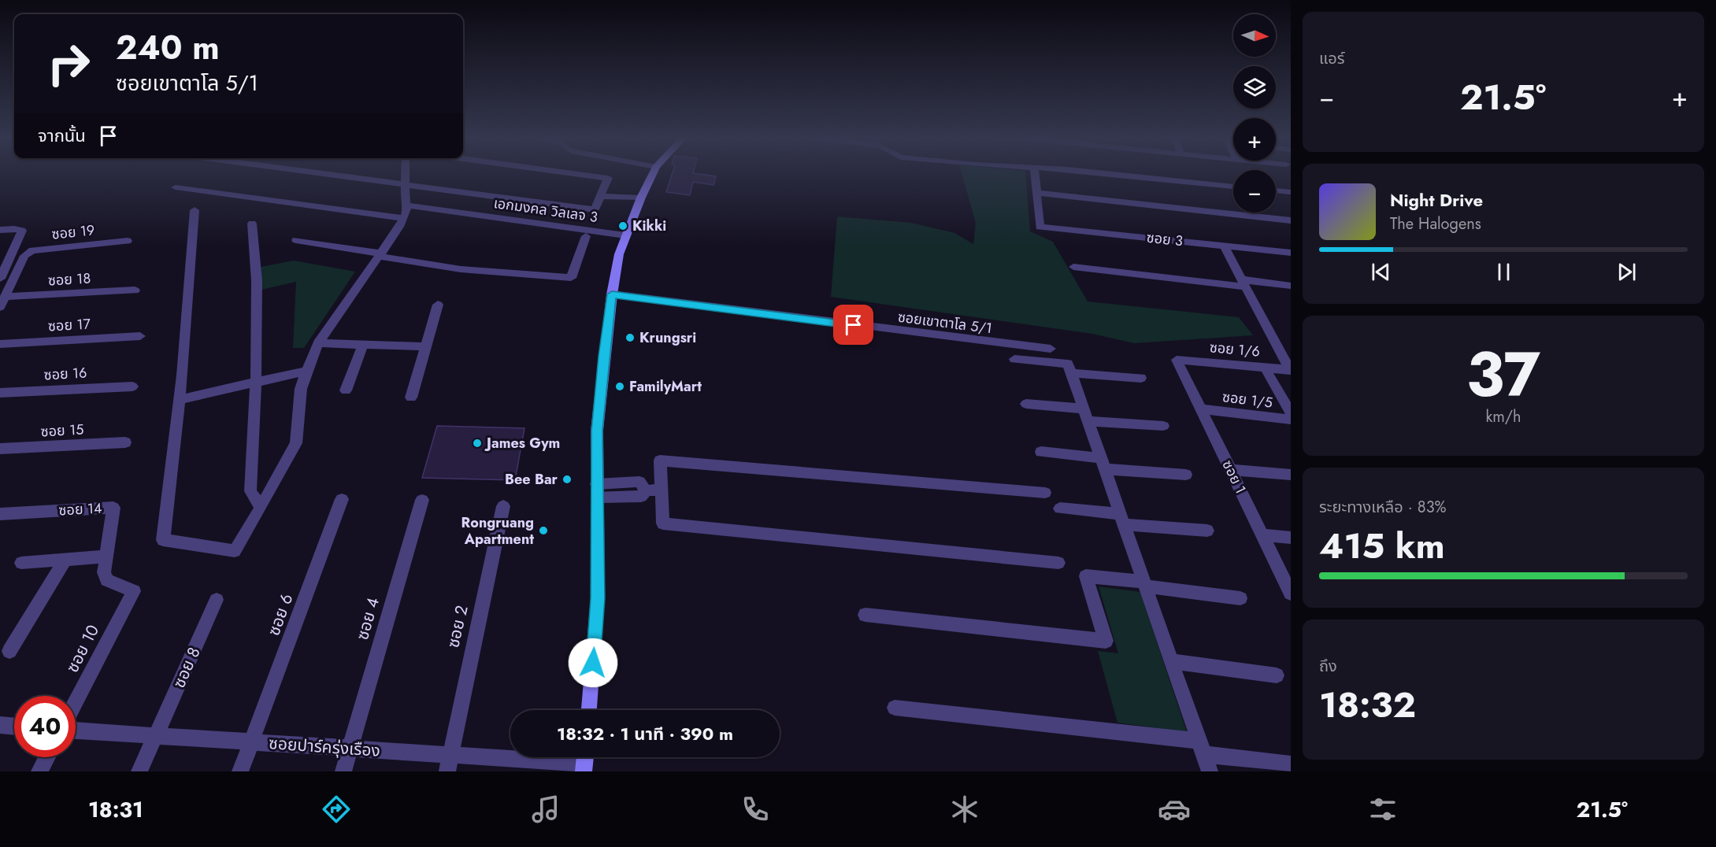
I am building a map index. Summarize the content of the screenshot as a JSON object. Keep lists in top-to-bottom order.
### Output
{
  "streets": {
    "street": [
      "เอกมงคล วิลเลจ 3",
      "ซอย 19",
      "ซอย 3",
      "ซอย 18",
      "ซอยเขาตาโล 5/1",
      "ซอย 17",
      "ซอย 1/6",
      "ซอย 16",
      "ซอย 1/5",
      "ซอย 15",
      "ซอย 1",
      "ซอย 14",
      "ซอย 6",
      "ซอย 4",
      "ซอย 2",
      "ซอย 10",
      "ซอย 8",
      "ซอยปาร์ครุ่งเรือง"
    ]
  },
  "crossings": [
    ["ซอย 19", "ซอย 18"],
    ["ซอย 1/6", "ซอย 1"],
    ["ซอย 1/5", "ซอย 1"],
    ["ซอย 14", "ซอย 10"],
    ["ซอย 6", "ซอยปาร์ครุ่งเรือง"],
    ["ซอย 4", "ซอยปาร์ครุ่งเรือง"],
    ["ซอย 2", "ซอยปาร์ครุ่งเรือง"],
    ["ซอย 8", "ซอยปาร์ครุ่งเรือง"]
  ],
  "places": [
    "Kikki",
    "Krungsri",
    "FamilyMart",
    "James Gym",
    "Bee Bar",
    "Rongruang Apartment"
  ],
  "north": "right",
  "page": {
    "tile": [
      "แอร์",
      ["37", "km/h"],
      ["ระยะทางเหลือ · 83%", "415 km"],
      ["ถึง", "18:32"]
    ],
    "map_buttons": ["+", "−"],
    "turn": ["240 m", "ซอยเขาตาโล 5/1"],
    "heat": ["−", "21.5°", "+"],
    "then": "จากนั้น",
    "song": ["Night Drive", "The Halogens"],
    "limit": "40",
    "trip": "18:32 · 1 นาที · 390 m",
    "tabs": ["18:31", "21.5°"]
  }
}
